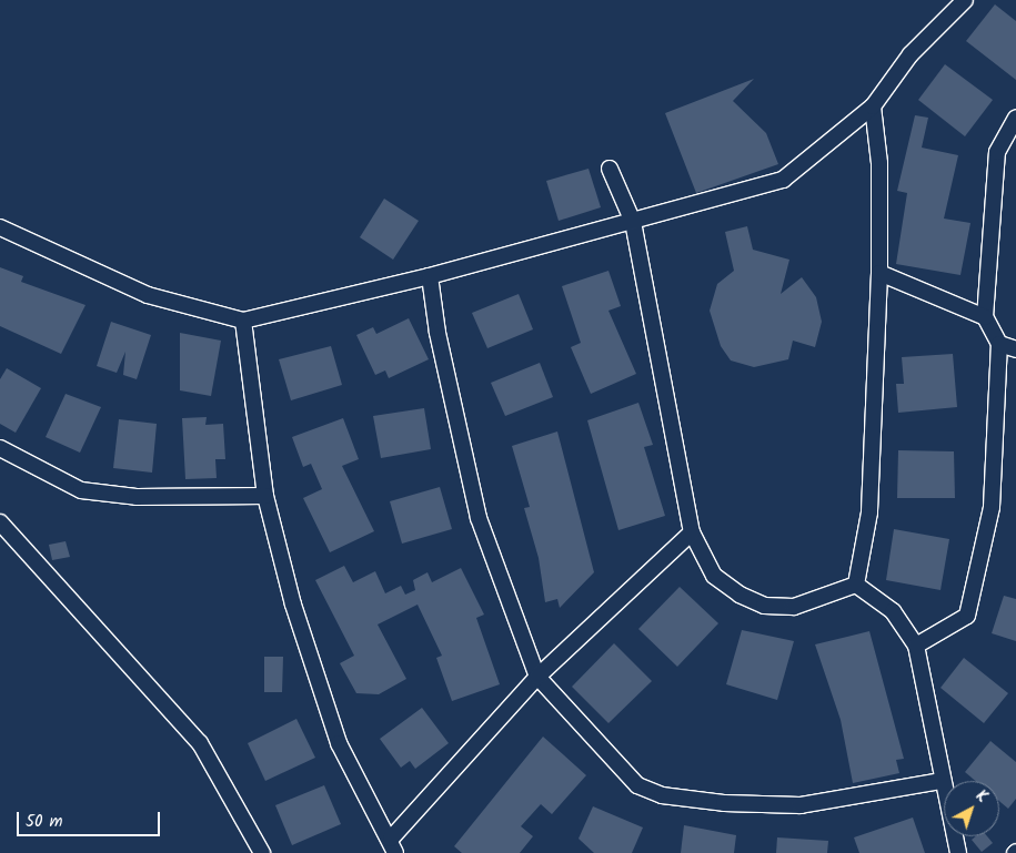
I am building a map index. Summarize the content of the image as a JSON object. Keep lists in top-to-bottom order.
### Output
{
  "scale_bar": "50 m",
  "north": "top right"
}
